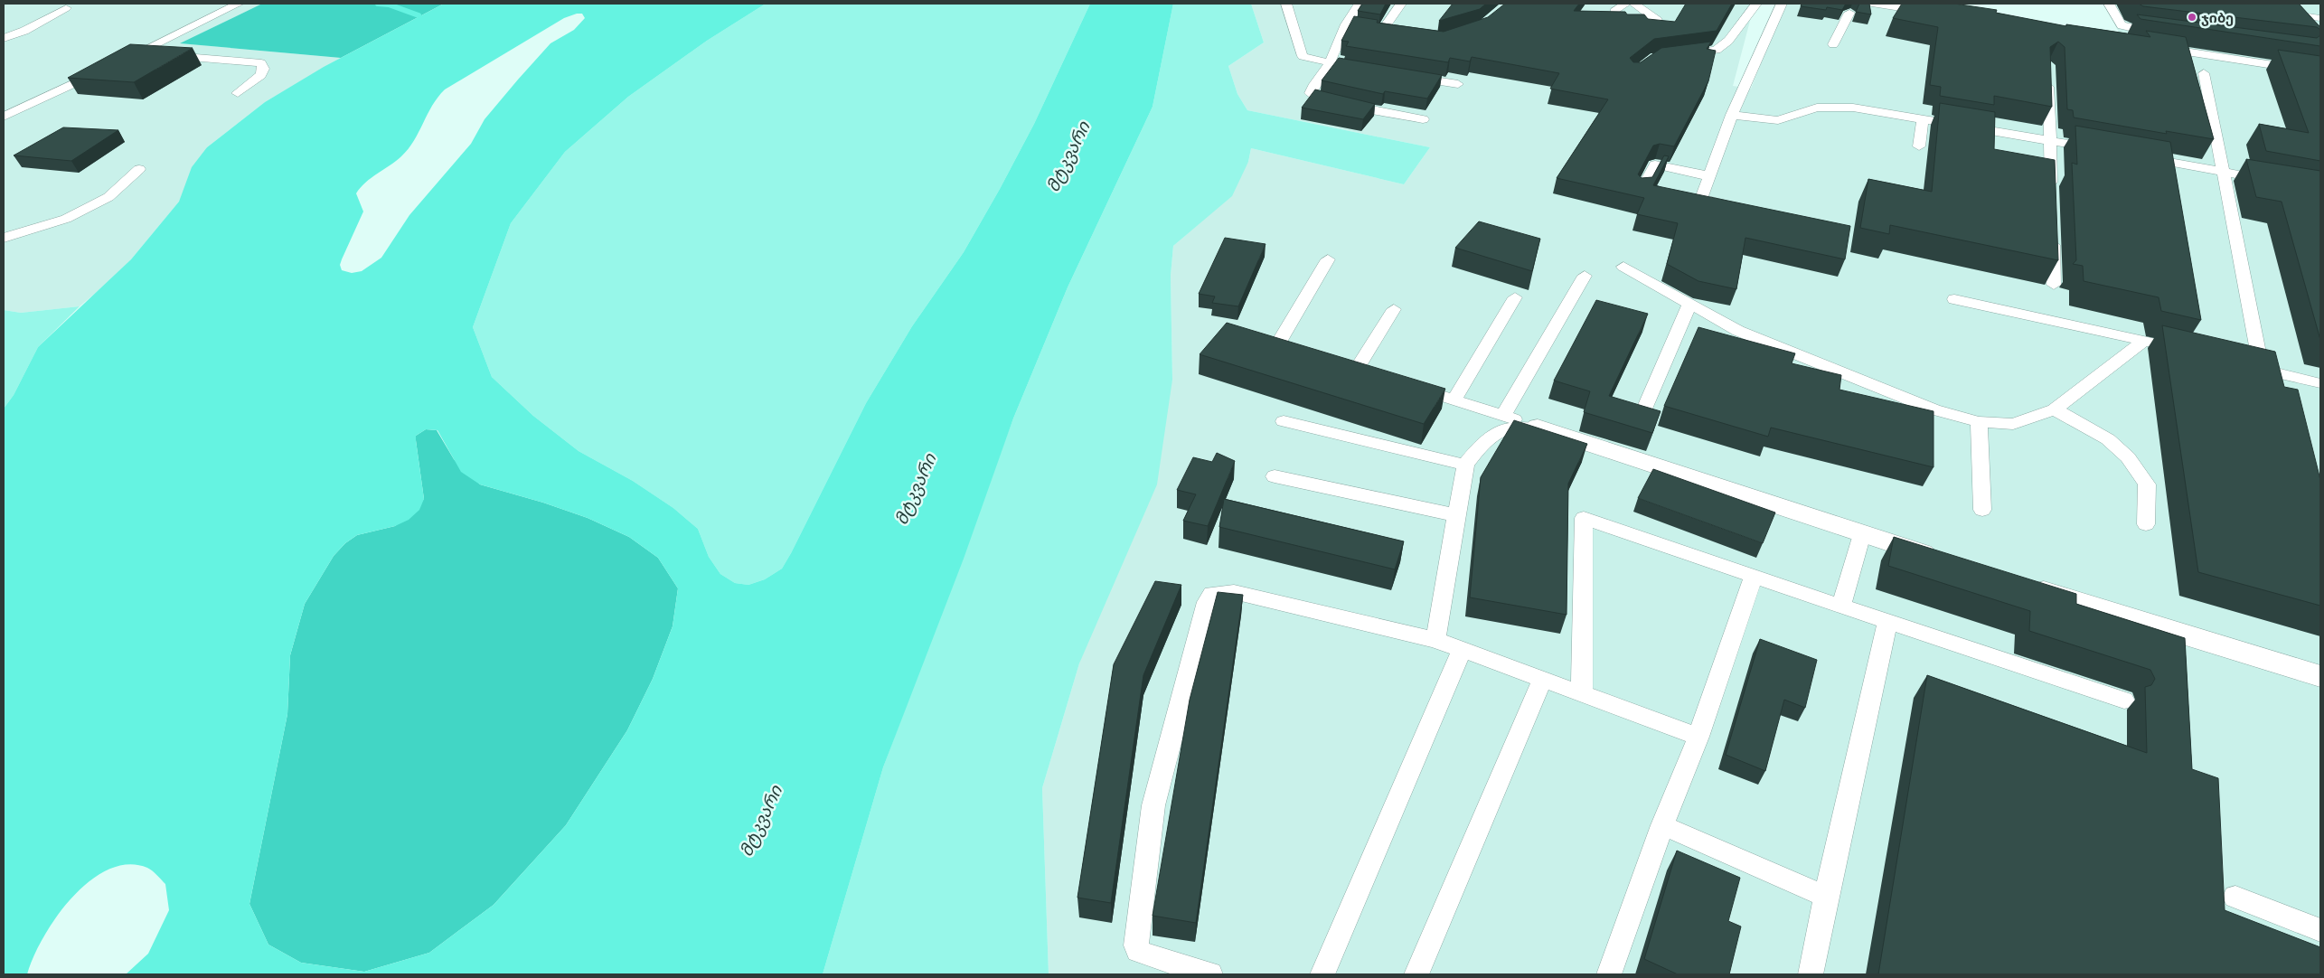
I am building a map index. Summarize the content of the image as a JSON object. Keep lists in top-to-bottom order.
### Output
{
  "water": ["მტკვარი"],
  "places": ["ჯიბე"]
}
